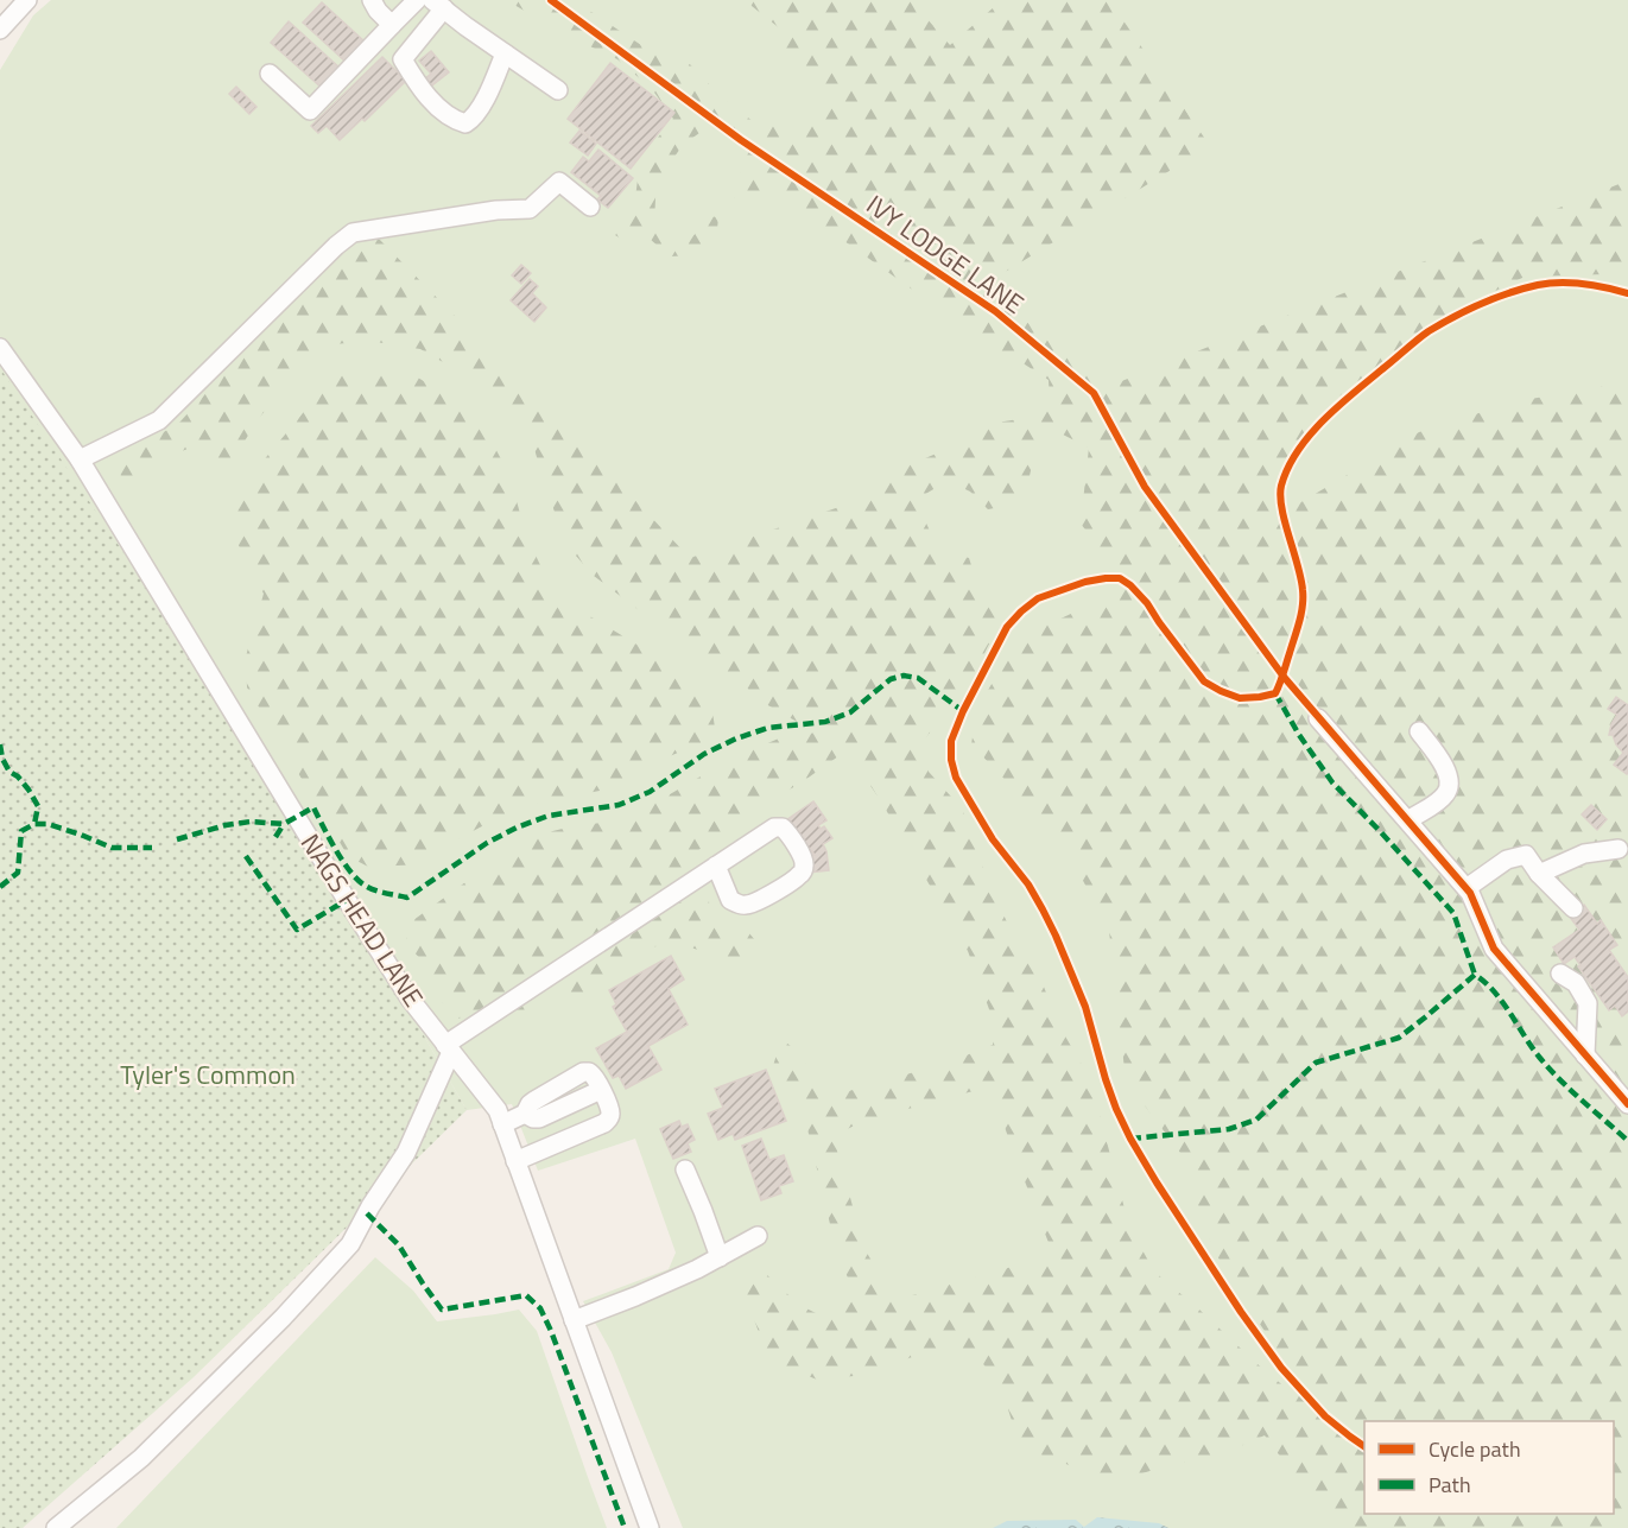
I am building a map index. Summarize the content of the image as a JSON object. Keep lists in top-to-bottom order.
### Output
{
  "streets": {
    "street": ["NAGS HEAD LANE"],
    "cycle path": ["IVY LODGE LANE"]
  },
  "parks": ["Tyler's Common"],
  "legend": ["Cycle path", "Path"]
}
